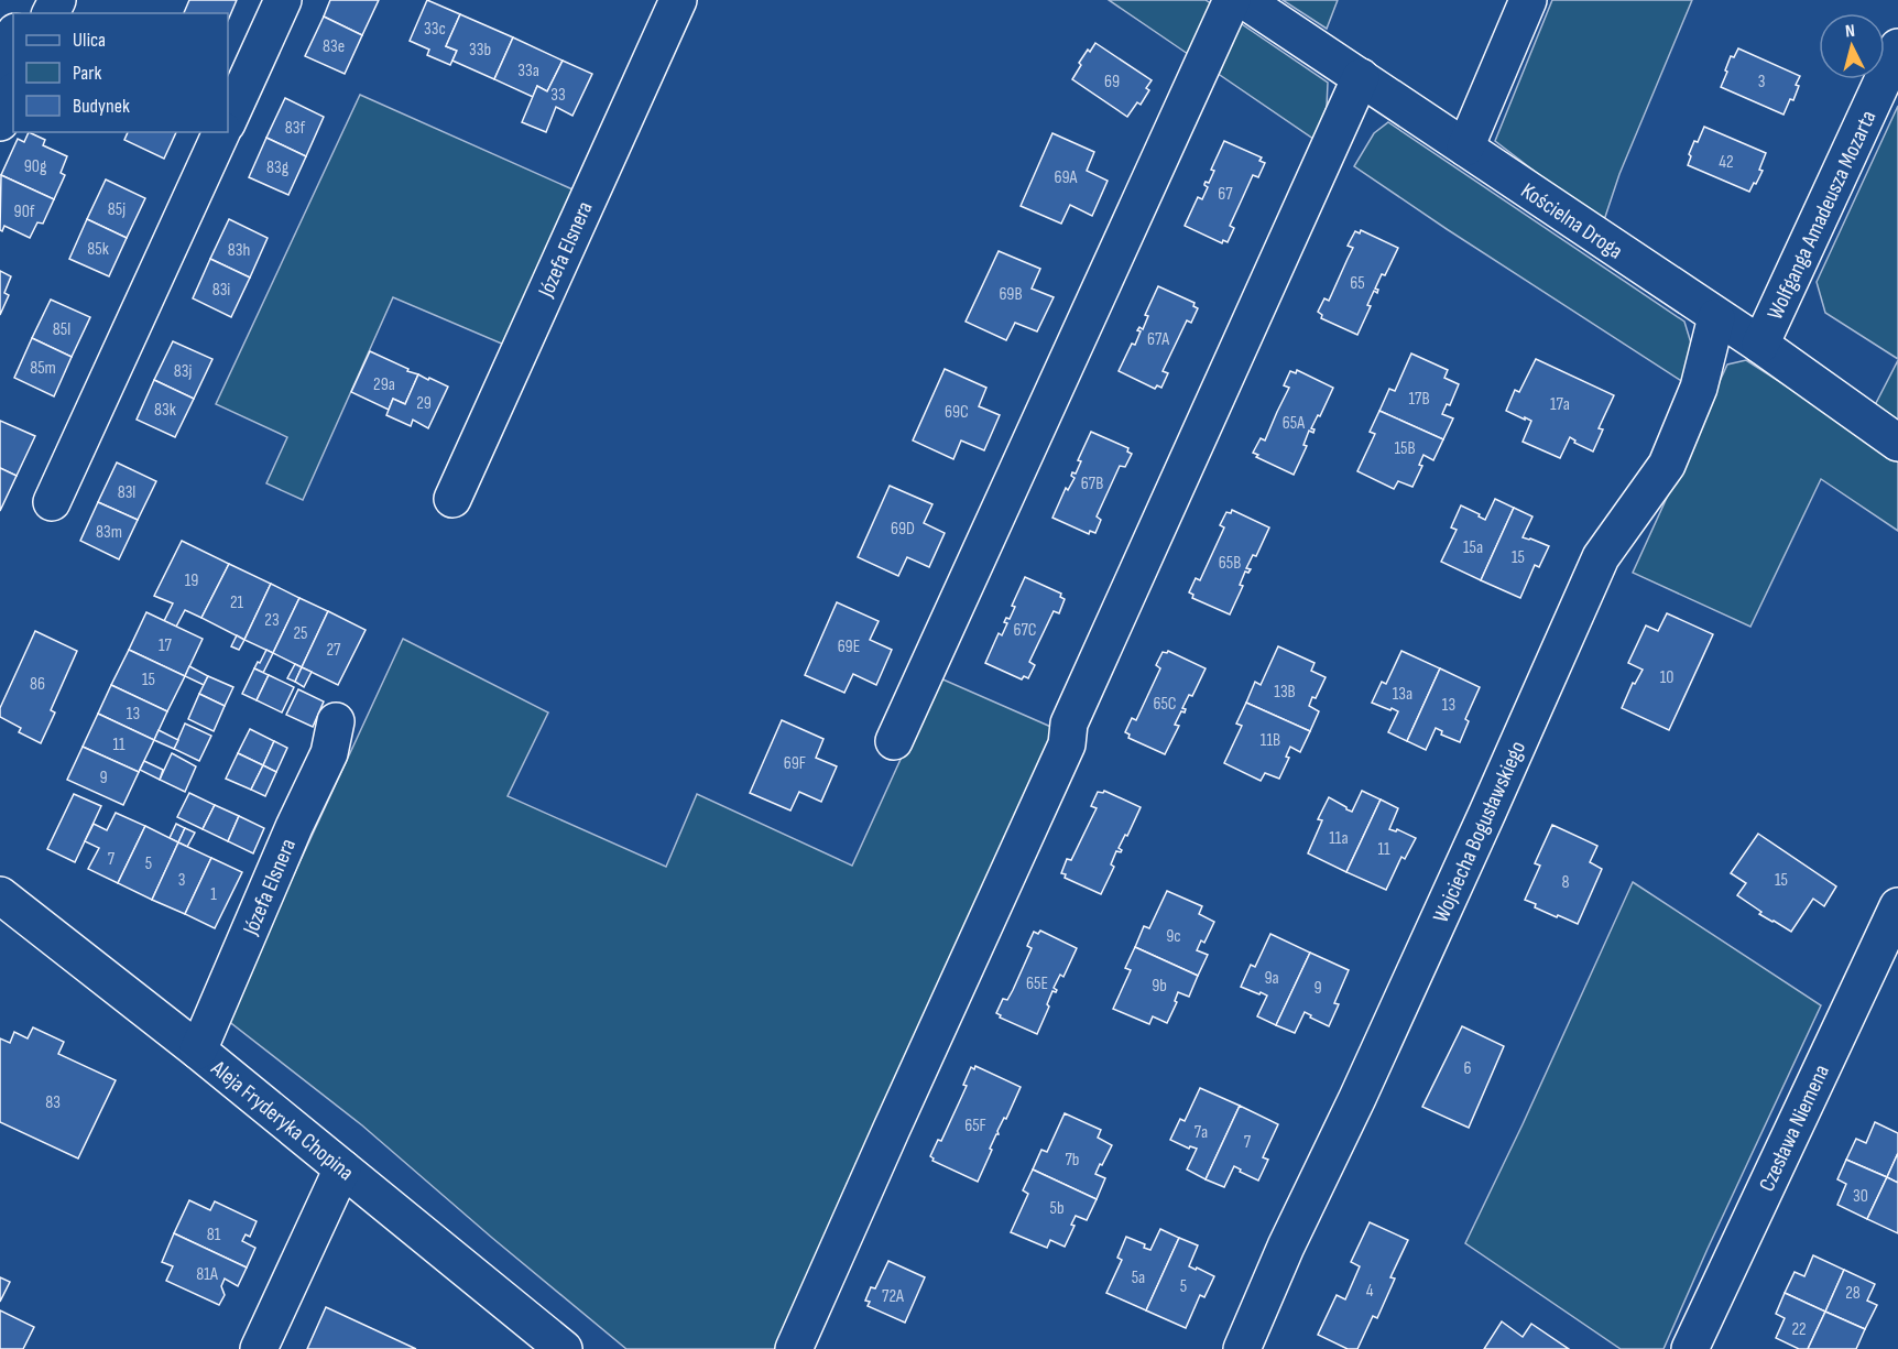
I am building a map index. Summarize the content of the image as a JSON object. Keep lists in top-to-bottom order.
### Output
{
  "streets": {
    "street": [
      "Wolfganga Amadeusza Mozarta",
      "Kościelna Droga",
      "Józefa Elsnera",
      "Wojciecha Bogusławskiego",
      "Aleja Fryderyka Chopina",
      "Czesława Niemena"
    ]
  },
  "crossings": [
    ["Wolfganga Amadeusza Mozarta", "Kościelna Droga"],
    ["Kościelna Droga", "Wojciecha Bogusławskiego"],
    ["Józefa Elsnera", "Aleja Fryderyka Chopina"]
  ],
  "house_numbers": [
    "33c",
    "83e",
    "33b",
    "33a",
    "69",
    "3",
    "33",
    "83f",
    "42",
    "90g",
    "83g",
    "69A",
    "67",
    "85j",
    "90f",
    "85k",
    "83h",
    "65",
    "83i",
    "69B",
    "85l",
    "67A",
    "85m",
    "83j",
    "29a",
    "17B",
    "29",
    "17a",
    "83k",
    "69C",
    "65A",
    "15B",
    "67B",
    "83l",
    "69D",
    "83m",
    "15a",
    "15",
    "65B",
    "19",
    "21",
    "23",
    "67C",
    "25",
    "17",
    "69E",
    "27",
    "10",
    "15",
    "86",
    "13B",
    "13a",
    "65C",
    "13",
    "13",
    "11B",
    "11",
    "69F",
    "9",
    "11a",
    "11",
    "7",
    "5",
    "3",
    "15",
    "8",
    "1",
    "9c",
    "9a",
    "65E",
    "9b",
    "9",
    "6",
    "83",
    "65F",
    "7a",
    "7",
    "7b",
    "30",
    "5b",
    "81",
    "81A",
    "5a",
    "5",
    "4",
    "28",
    "72A",
    "22"
  ],
  "legend": ["Ulica", "Park", "Budynek"],
  "north": "top"
}
